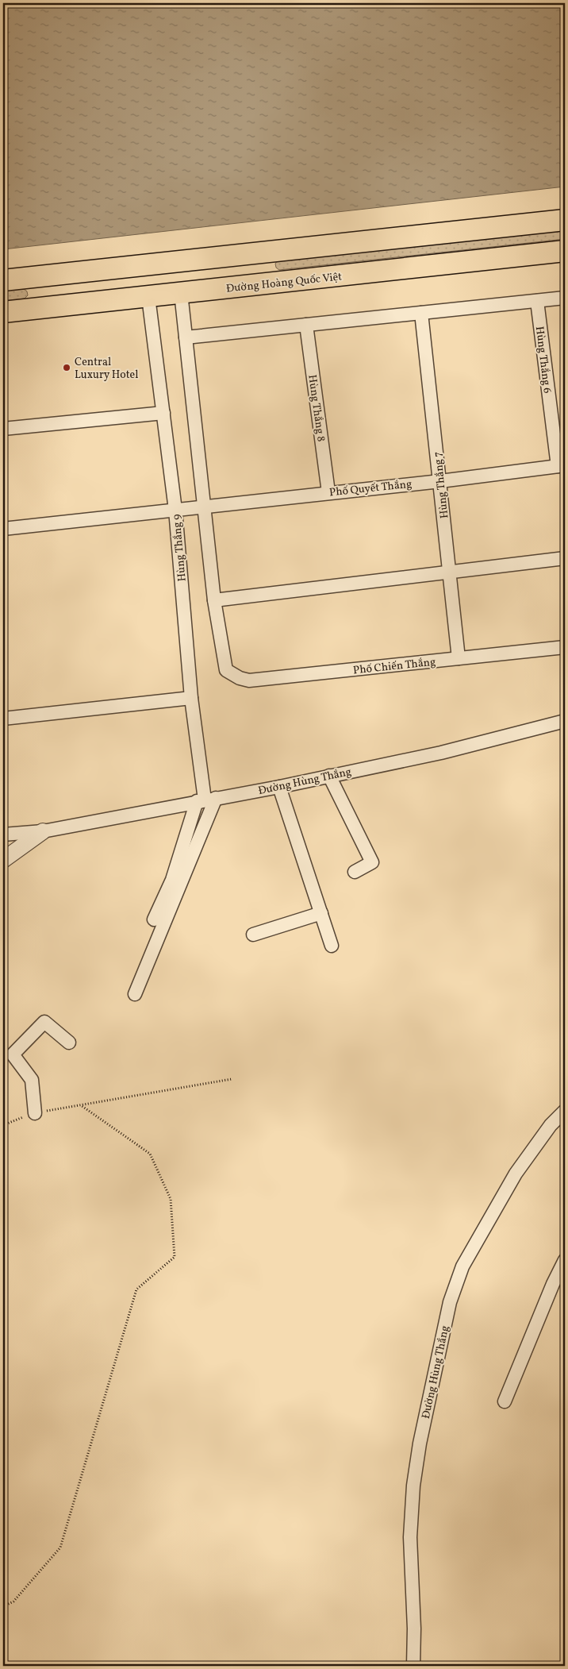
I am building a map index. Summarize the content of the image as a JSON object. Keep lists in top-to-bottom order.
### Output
{
  "streets": {
    "main road": ["Đường Hoàng Quốc Việt"],
    "street": [
      "Hùng Thắng 6",
      "Hùng Thắng 8",
      "Hùng Thắng 7",
      "Phố Quyết Thắng",
      "Hùng Thắng 9",
      "Phố Chiến Thắng",
      "Đường Hùng Thắng"
    ]
  },
  "crossings": [
    ["Đường Hoàng Quốc Việt", "Hùng Thắng 9"],
    ["Hùng Thắng 6", "Phố Quyết Thắng"],
    ["Hùng Thắng 8", "Phố Quyết Thắng"],
    ["Hùng Thắng 7", "Phố Quyết Thắng"],
    ["Hùng Thắng 7", "Phố Chiến Thắng"],
    ["Phố Quyết Thắng", "Hùng Thắng 9"],
    ["Hùng Thắng 9", "Đường Hùng Thắng"]
  ],
  "places": ["Central Luxury Hotel"]
}
